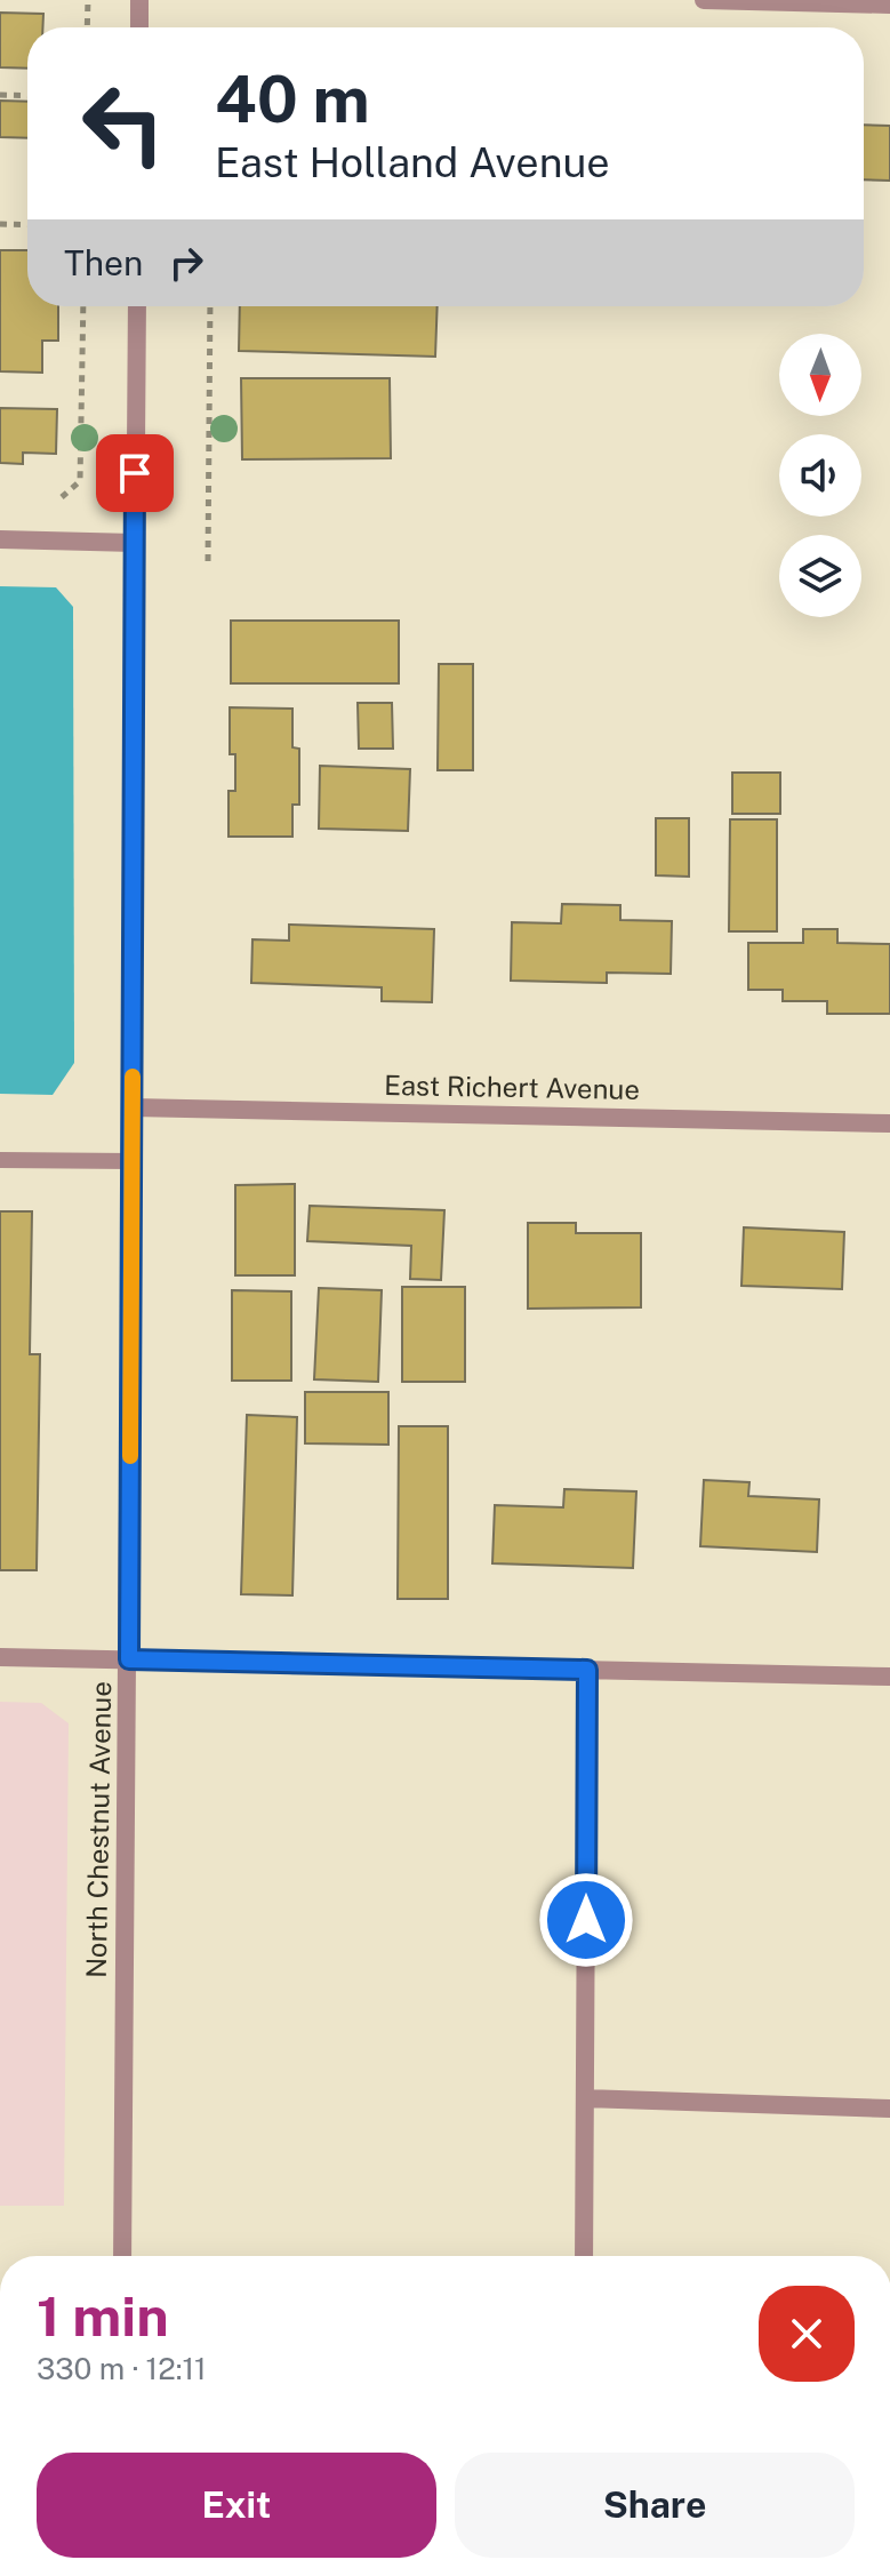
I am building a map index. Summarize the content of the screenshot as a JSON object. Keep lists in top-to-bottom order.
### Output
{
  "streets": {
    "street": ["East Richert Avenue", "North Chestnut Avenue"]
  },
  "crossings": [
    ["East Richert Avenue", "North Chestnut Avenue"]
  ],
  "north": "bottom",
  "page": {
    "turn": ["40 m", "East Holland Avenue"],
    "then": "Then",
    "heading": ["1 min", "330 m · 12:11"],
    "buttons": ["Exit", "Share"]
  }
}
